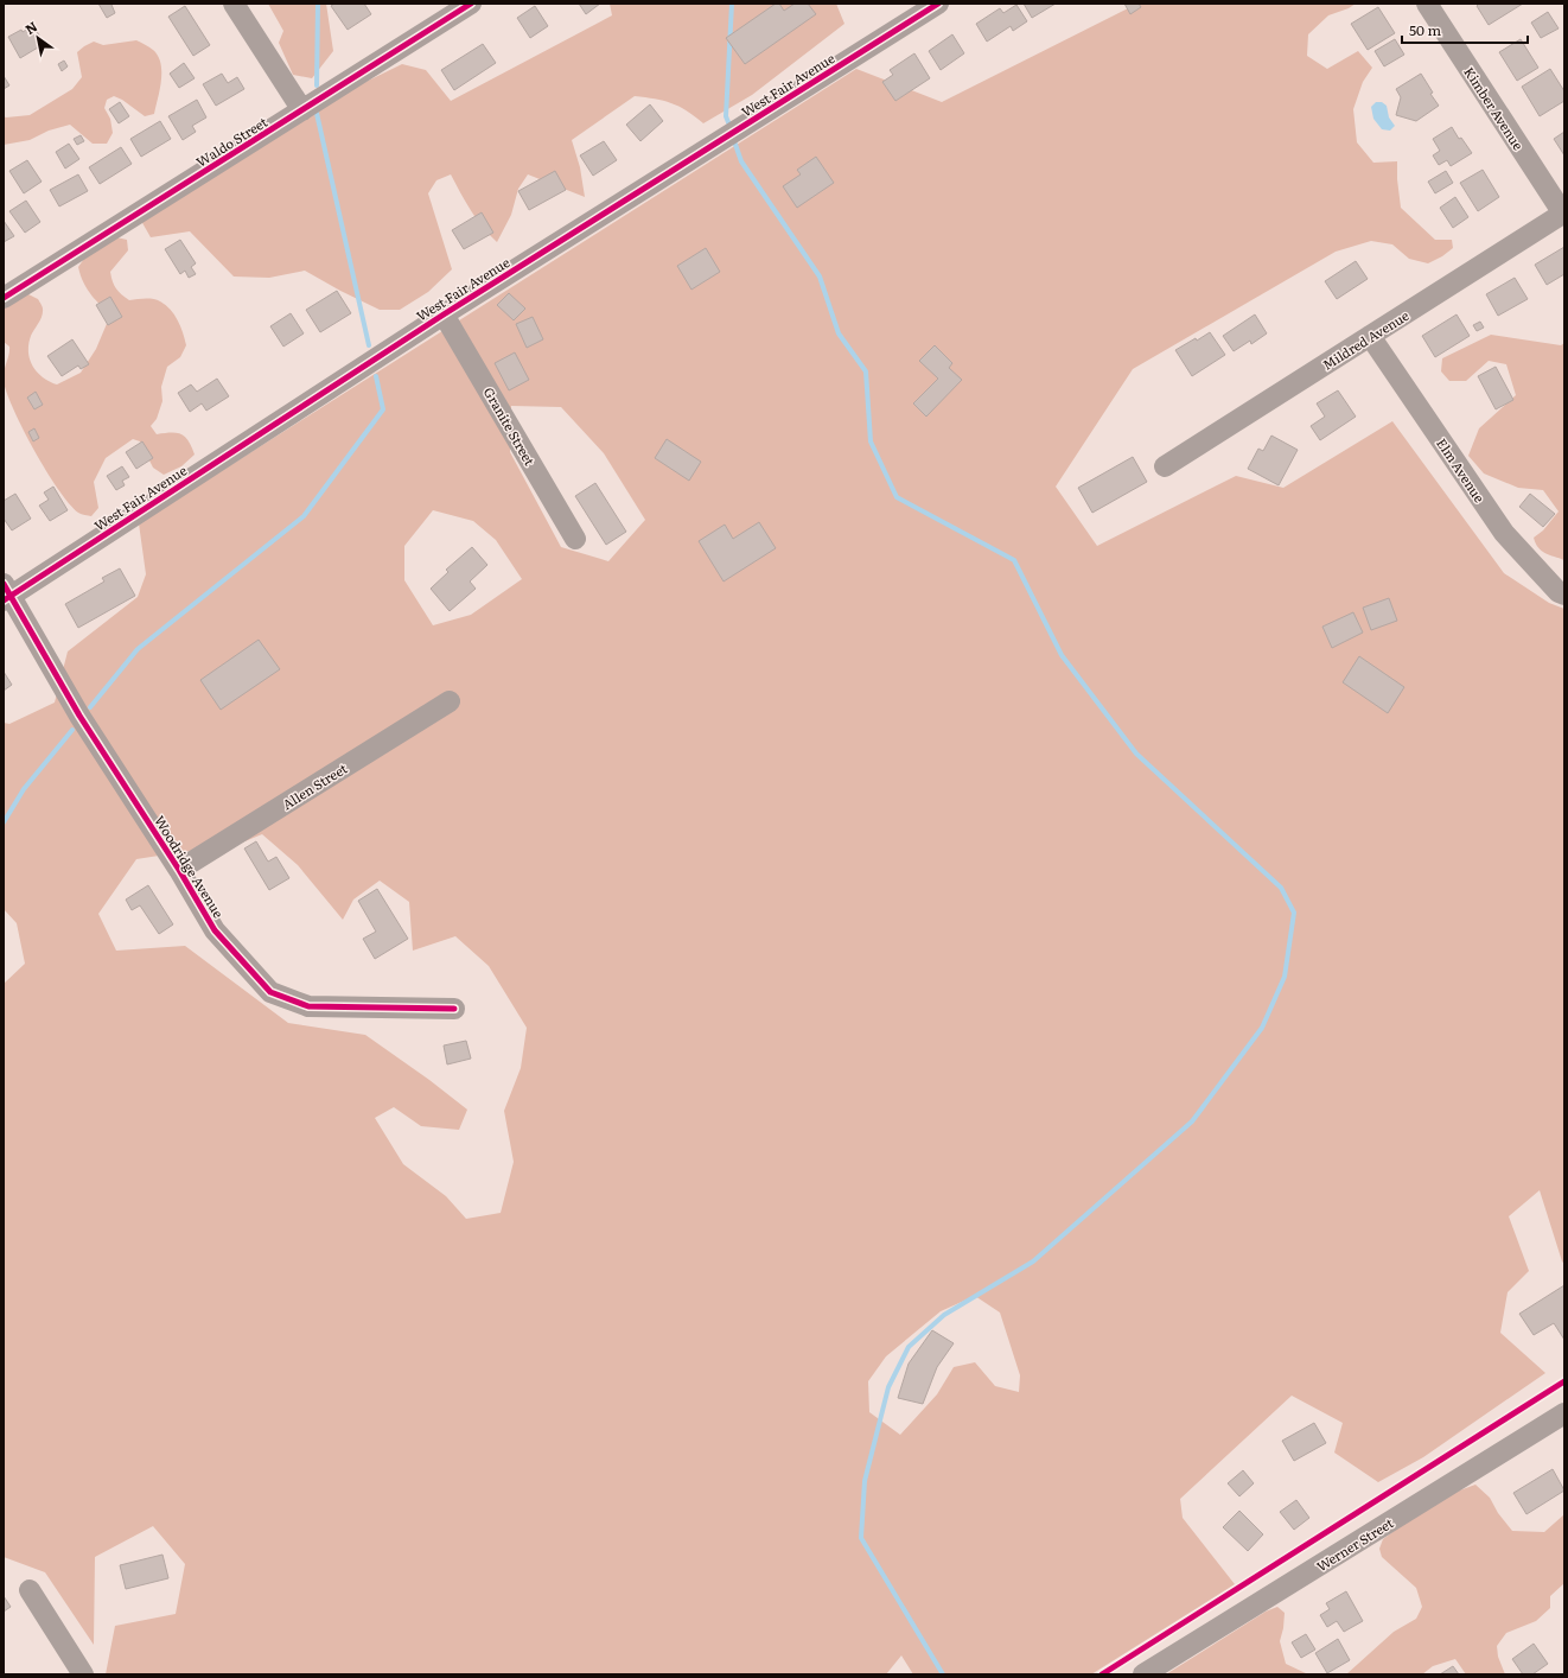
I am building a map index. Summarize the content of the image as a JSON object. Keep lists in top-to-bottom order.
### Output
{
  "streets": {
    "street": [
      "West Fair Avenue",
      "Kimber Avenue",
      "Waldo Street",
      "Mildred Avenue",
      "Granite Street",
      "Elm Avenue",
      "Allen Street",
      "Woodridge Avenue",
      "Werner Street"
    ]
  },
  "crossings": [
    ["West Fair Avenue", "Granite Street"],
    ["West Fair Avenue", "Woodridge Avenue"],
    ["Kimber Avenue", "Mildred Avenue"],
    ["Mildred Avenue", "Elm Avenue"],
    ["Allen Street", "Woodridge Avenue"]
  ],
  "scale_bar": "50 m",
  "north": "top left"
}
